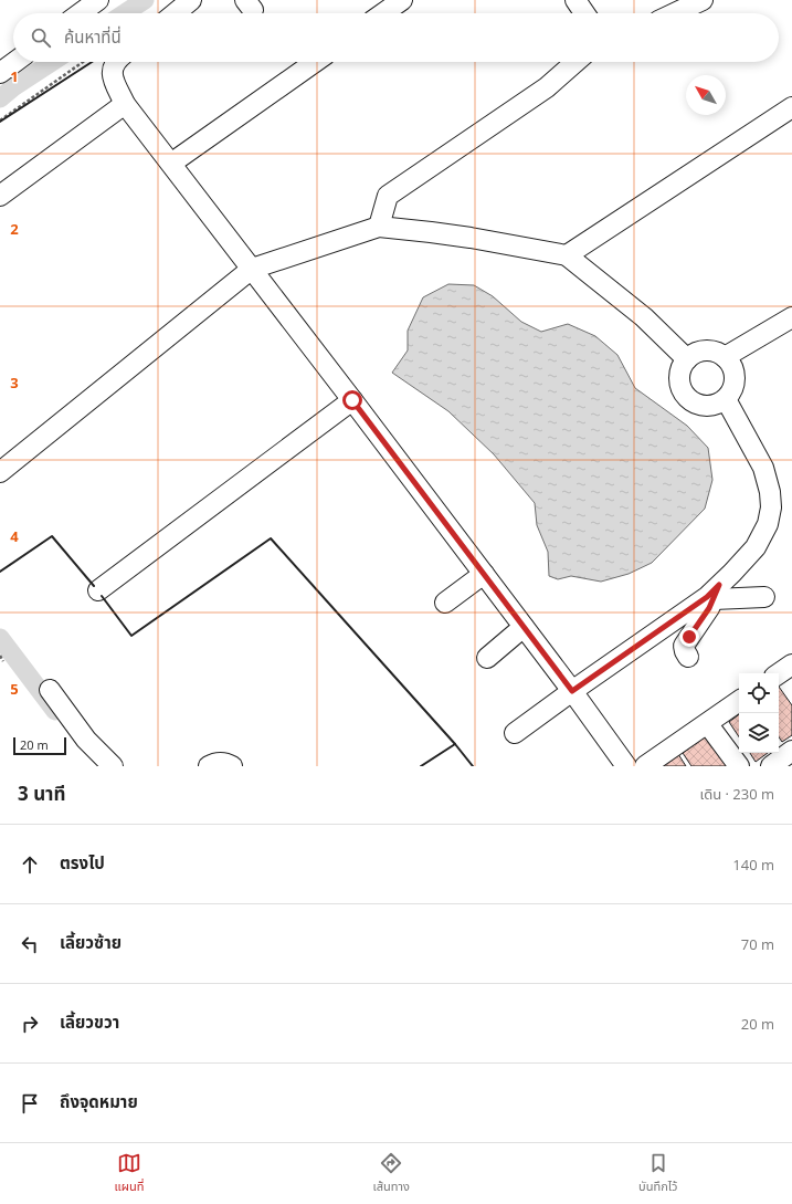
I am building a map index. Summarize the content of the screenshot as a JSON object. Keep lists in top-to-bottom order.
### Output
{
  "scale_bar": "20 m",
  "north": "top left",
  "page": {
    "search": "ค้นหาที่นี่",
    "scale": "20 m",
    "heading": ["3 นาที", "เดิน · 230 m"],
    "list": [
      ["ตรงไป", "140 m"],
      ["เลี้ยวซ้าย", "70 m"],
      ["เลี้ยวขวา", "20 m"],
      "ถึงจุดหมาย"
    ],
    "nav": ["แผนที่", "เส้นทาง", "บันทึกไว้"]
  },
  "grid": {
    "rows": [
      "1",
      "2",
      "3",
      "4",
      "5"
    ]
  }
}
